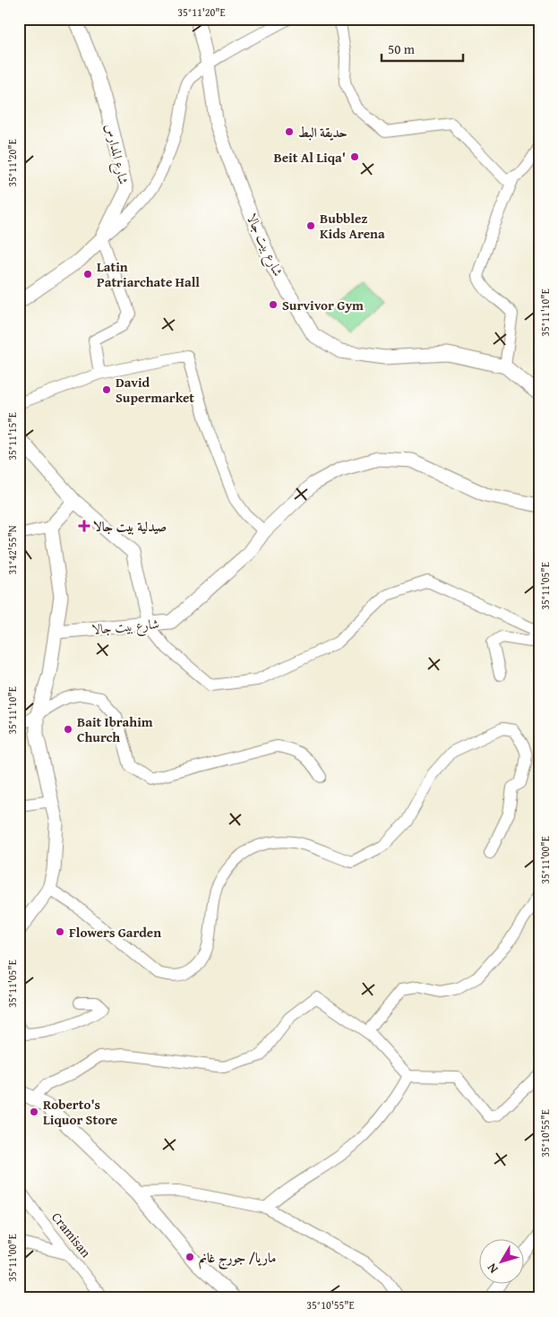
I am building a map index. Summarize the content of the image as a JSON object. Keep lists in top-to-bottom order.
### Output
{
  "streets": {
    "street": ["شارع المدارس", "شارع بيت جالا", "Cramisan"]
  },
  "places": {
    "other": [
      "حديقة البط",
      "Beit Al Liqa'",
      "Bubblez Kids Arena",
      "Latin Patriarchate Hall",
      "Survivor Gym",
      "David Supermarket",
      "Bait Ibrahim Church",
      "Flowers Garden",
      "Roberto's Liquor Store",
      "ماريا/ جورج غانم"
    ],
    "health": ["صيدلية بيت جالا"]
  },
  "scale_bar": "50 m",
  "north": "bottom left",
  "coordinates": [
    "35°11'20\"E",
    "35°11'10\"E",
    "35°11'15\"E",
    "31°42'55\"N",
    "35°11'05\"E",
    "35°11'00\"E",
    "35°10'55\"E"
  ]
}
